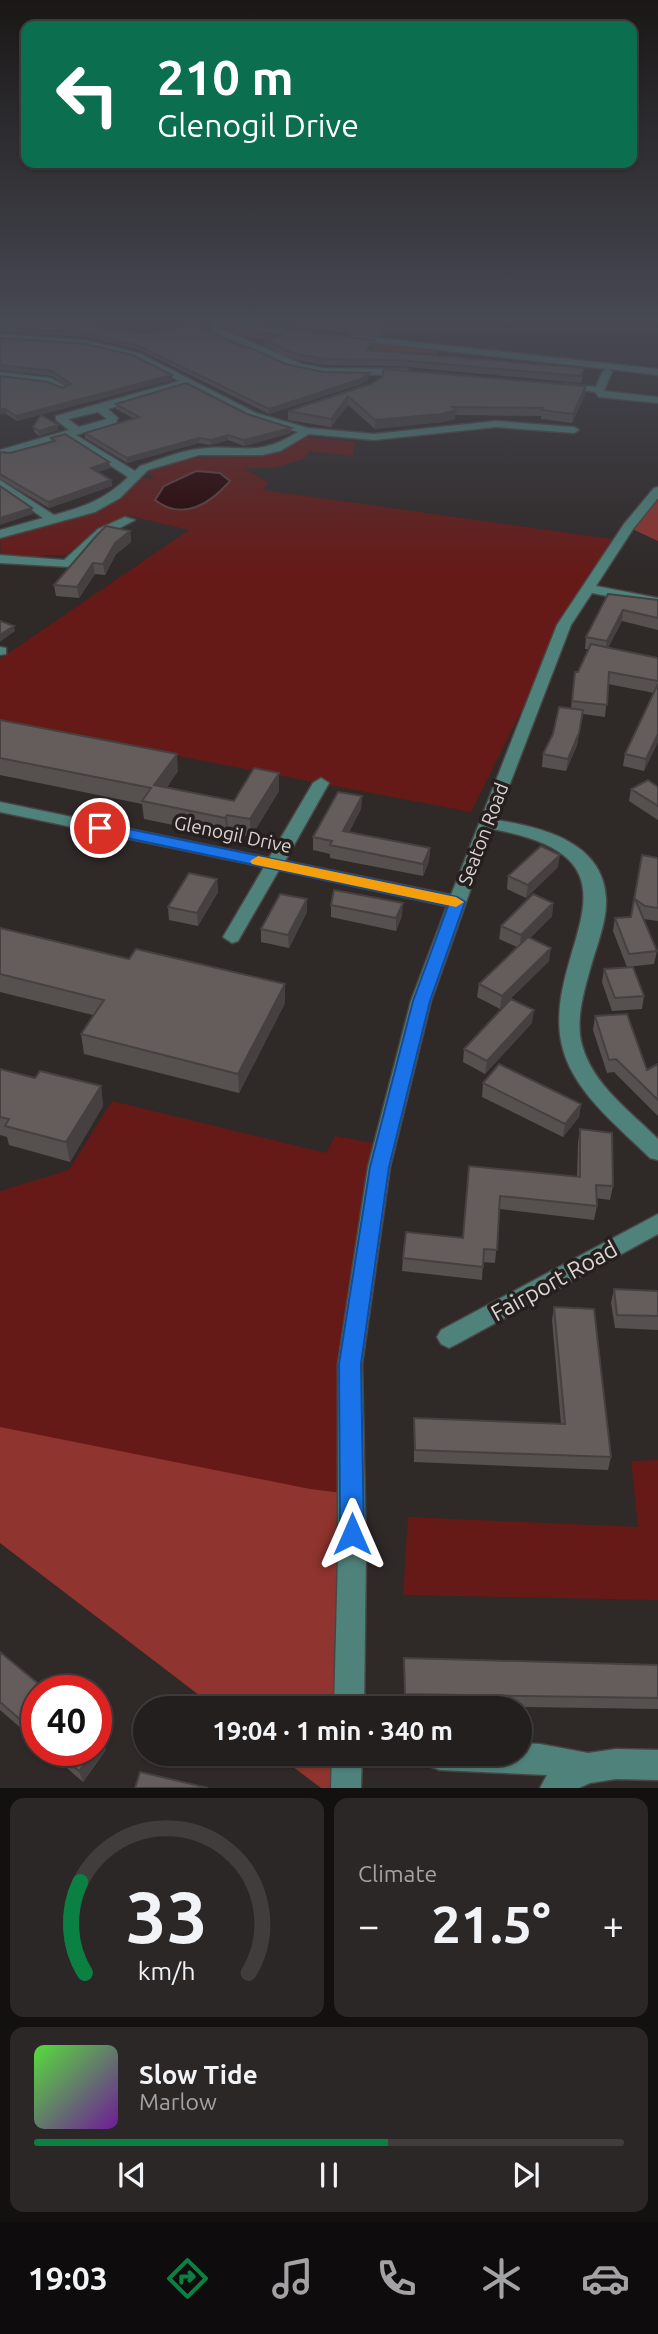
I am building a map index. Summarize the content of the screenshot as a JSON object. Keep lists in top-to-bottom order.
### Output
{
  "streets": {
    "street": ["Glenogil Drive", "Seaton Road", "Fairport Road"]
  },
  "crossings": [
    ["Glenogil Drive", "Seaton Road"]
  ],
  "page": {
    "turn": ["210 m", "Glenogil Drive"],
    "limit": "40",
    "trip": "19:04 · 1 min · 340 m",
    "tile": "Climate",
    "heat": ["−", "21.5°", "+"],
    "song": ["Slow Tide", "Marlow"],
    "tabs": "19:03",
    "gauge": ["33", "km/h"]
  }
}
